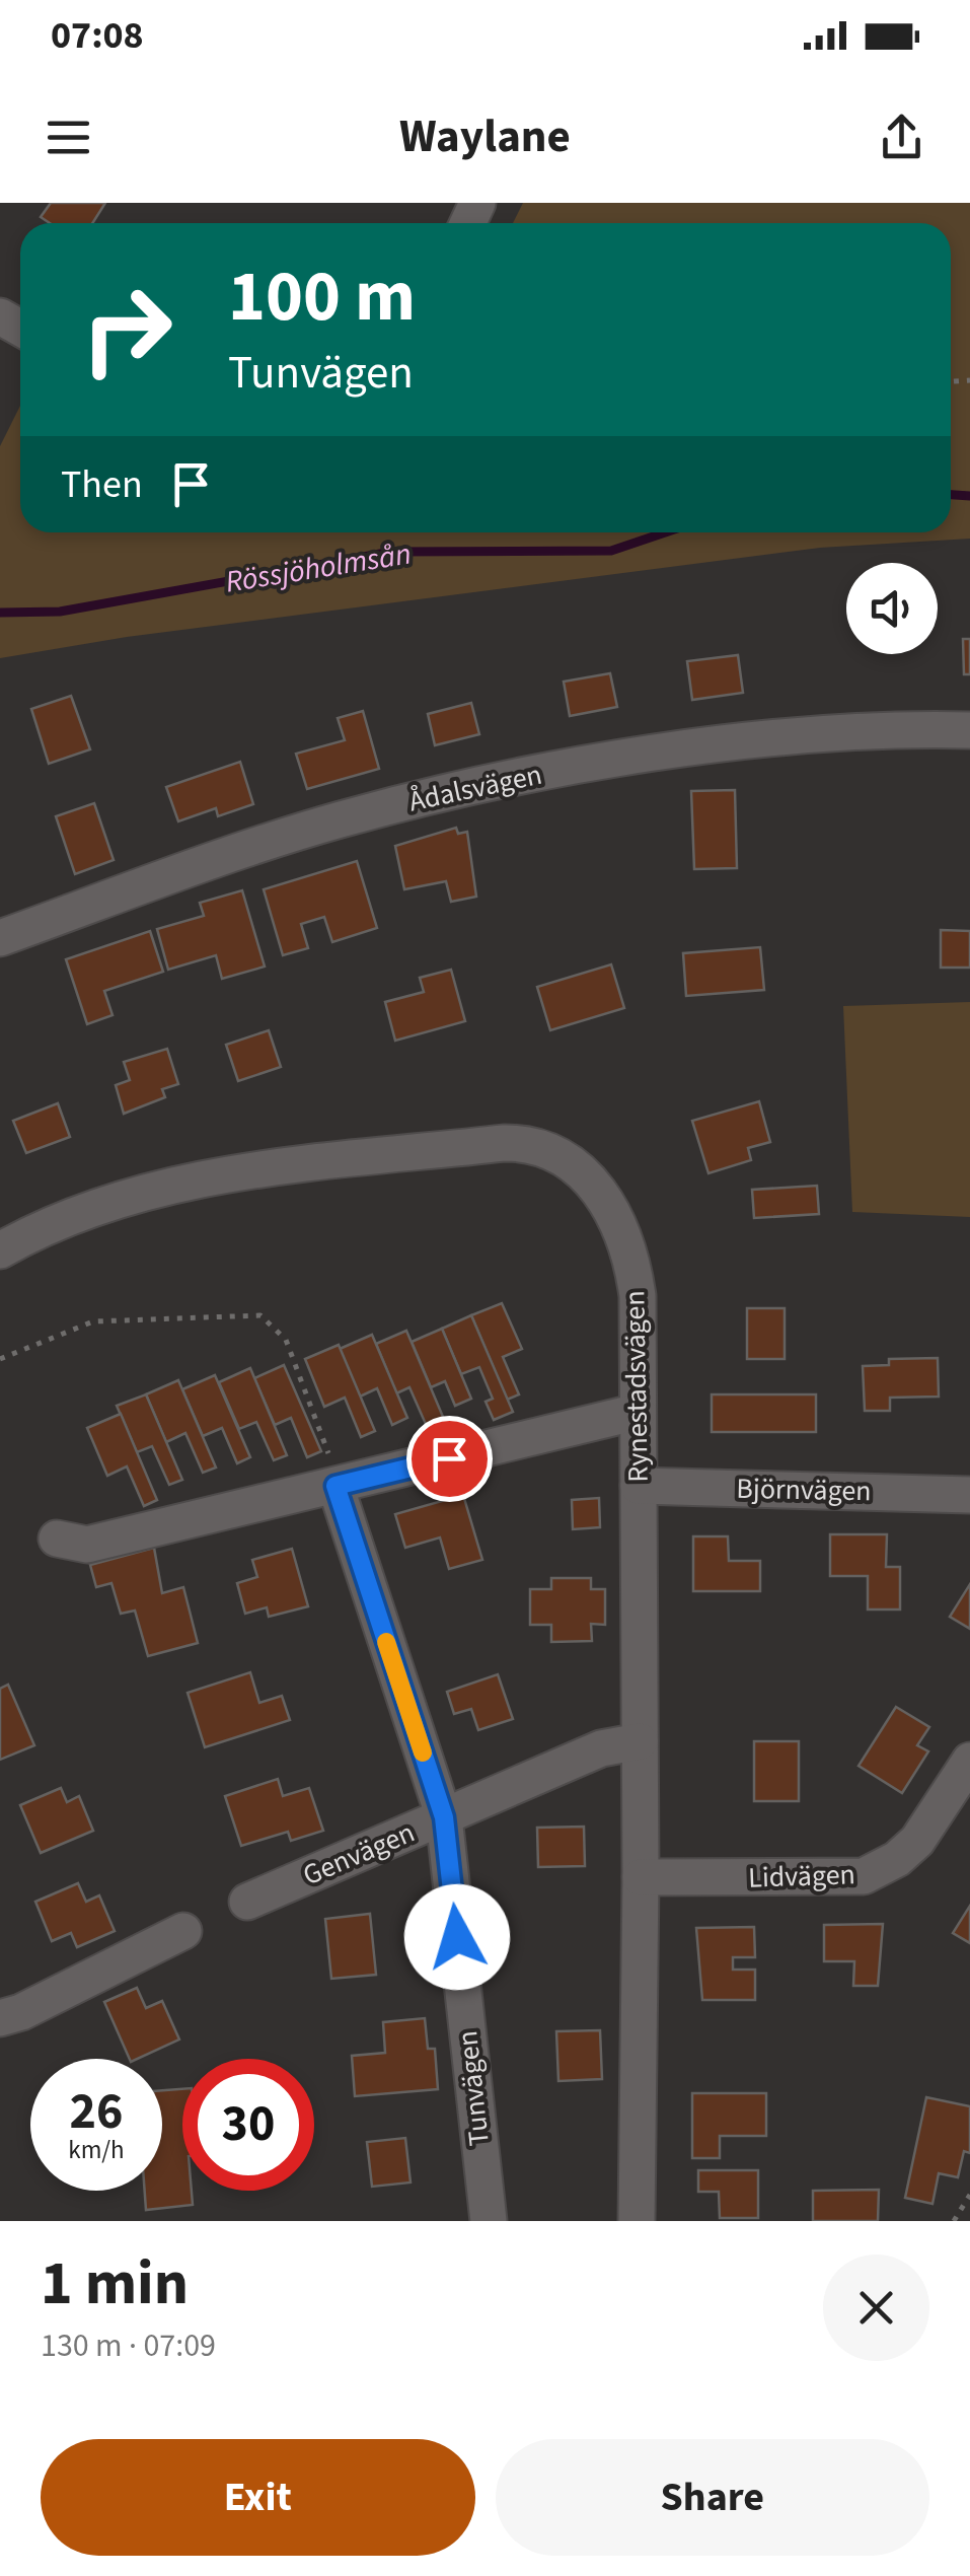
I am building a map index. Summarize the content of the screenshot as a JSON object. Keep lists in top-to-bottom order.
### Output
{
  "streets": {
    "street": [
      "Ådalsvägen",
      "Rynestadsvägen",
      "Björnvägen",
      "Genvägen",
      "Lidvägen",
      "Tunvägen"
    ]
  },
  "crossings": [
    ["Rynestadsvägen", "Björnvägen"],
    ["Rynestadsvägen", "Genvägen"],
    ["Rynestadsvägen", "Lidvägen"],
    ["Genvägen", "Tunvägen"]
  ],
  "water": ["Rössjöholmsån"],
  "page": {
    "status": "07:08",
    "header": "Waylane",
    "turn": ["100 m", "Tunvägen"],
    "then": "Then",
    "speed": "26 km/h",
    "limit": "30",
    "heading": ["1 min", "130 m · 07:09"],
    "buttons": ["Exit", "Share"]
  }
}
